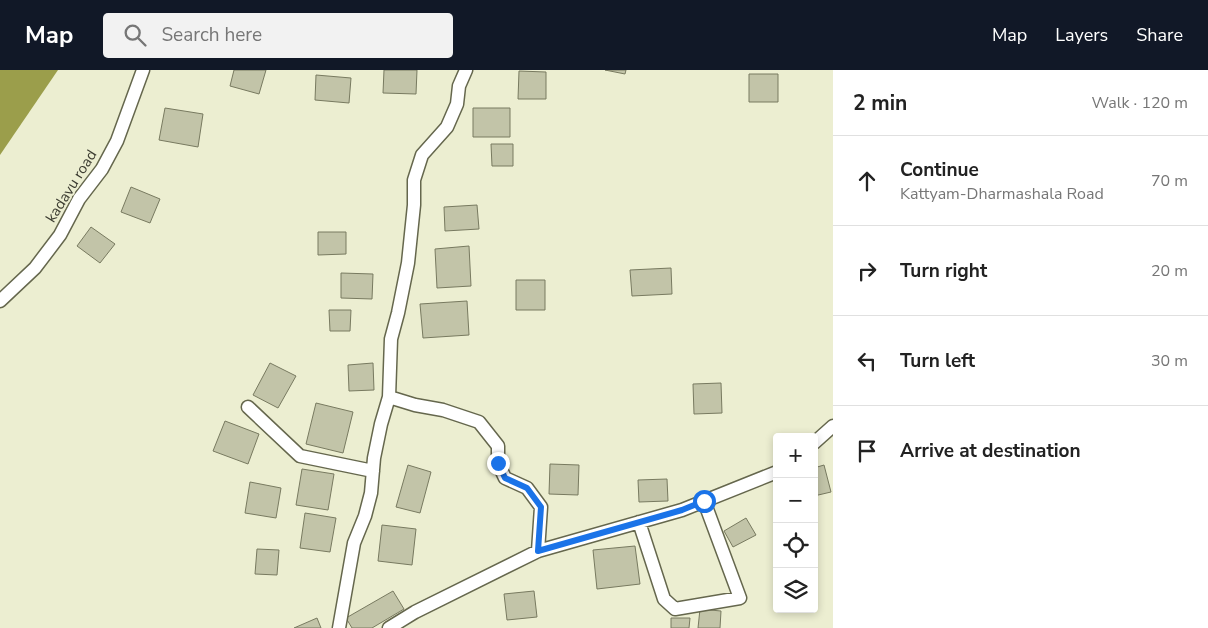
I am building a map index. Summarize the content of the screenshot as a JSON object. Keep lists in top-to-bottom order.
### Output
{
  "streets": {
    "street": ["kadavu road"]
  },
  "page": {
    "header": "Map",
    "search": "Search here",
    "nav": ["Map", "Layers", "Share"],
    "heading": ["2 min", "Walk · 120 m"],
    "list": [
      ["Continue", "Kattyam-Dharmashala Road", "70 m"],
      ["Turn right", "20 m"],
      ["Turn left", "30 m"],
      "Arrive at destination"
    ],
    "map_buttons": ["+", "−"]
  }
}
